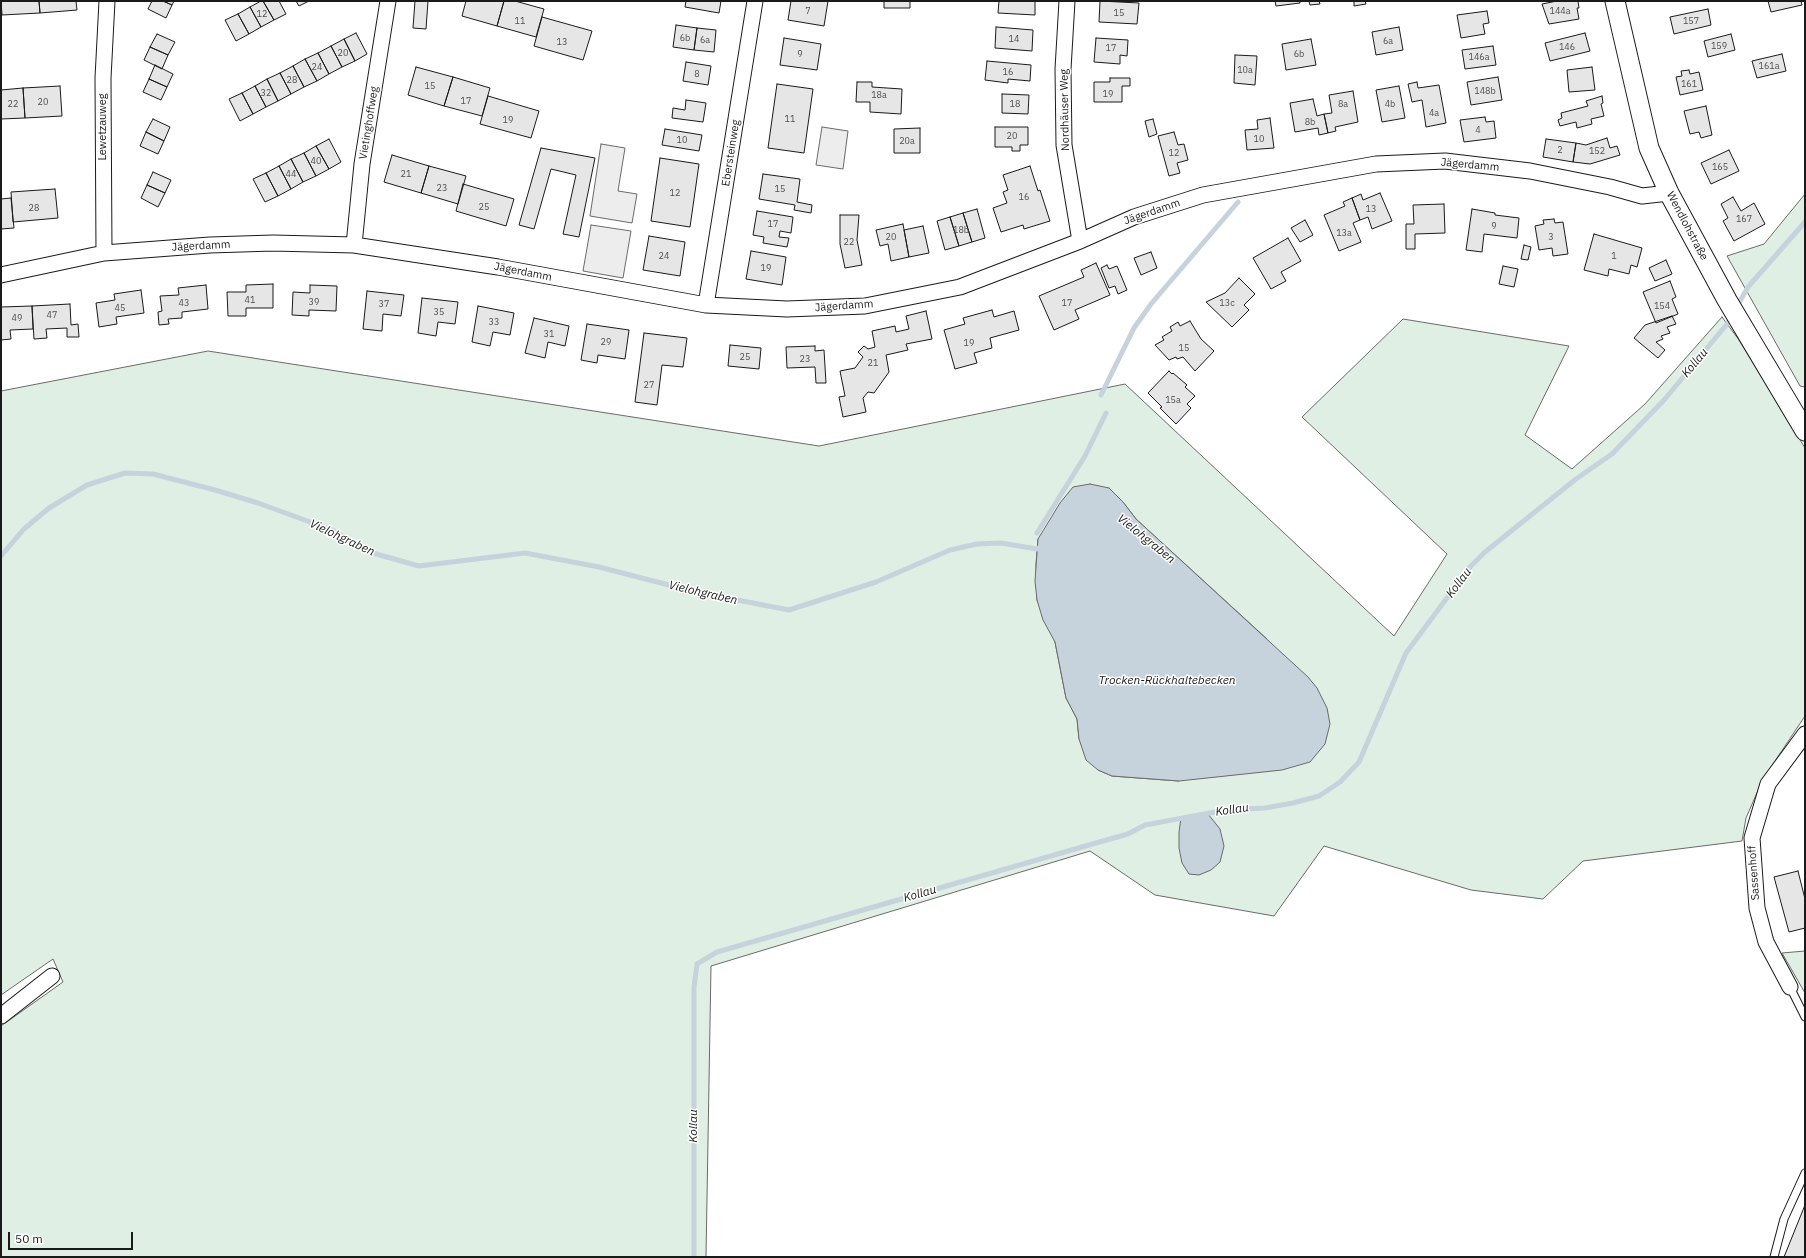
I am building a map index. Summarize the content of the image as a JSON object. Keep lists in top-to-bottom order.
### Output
{
  "streets": {
    "street": [
      "Nordhäuser Weg",
      "Vietinghoffweg",
      "Lewetzauweg",
      "Ebersteinweg",
      "Jägerdamm",
      "Wendlohstraße",
      "Sassenhoff"
    ]
  },
  "crossings": [
    ["Nordhäuser Weg", "Jägerdamm"],
    ["Vietinghoffweg", "Jägerdamm"],
    ["Lewetzauweg", "Jägerdamm"],
    ["Ebersteinweg", "Jägerdamm"],
    ["Jägerdamm", "Wendlohstraße"]
  ],
  "water": ["Kollau", "Vielohgraben", "Trocken-Rückhaltebecken"],
  "house_numbers": [
    "7",
    "144a",
    "15",
    "12",
    "11",
    "157",
    "6b",
    "14",
    "6a",
    "6a",
    "13",
    "159",
    "146",
    "17",
    "20",
    "9",
    "6b",
    "146a",
    "161a",
    "24",
    "10a",
    "16",
    "8",
    "28",
    "161",
    "15",
    "148b",
    "32",
    "19",
    "18a",
    "17",
    "20",
    "22",
    "18",
    "8a",
    "4b",
    "4a",
    "11",
    "19",
    "8b",
    "4",
    "20",
    "10",
    "10",
    "20a",
    "2",
    "152",
    "12",
    "40",
    "165",
    "44",
    "21",
    "23",
    "15",
    "12",
    "16",
    "25",
    "28",
    "13",
    "167",
    "17",
    "9",
    "18b",
    "13a",
    "20",
    "3",
    "22",
    "24",
    "1",
    "19",
    "41",
    "39",
    "43",
    "17",
    "13c",
    "37",
    "154",
    "45",
    "35",
    "47",
    "49",
    "33",
    "31",
    "29",
    "19",
    "15",
    "25",
    "23",
    "21",
    "27",
    "15a"
  ],
  "scale_bar": "50 m"
}
